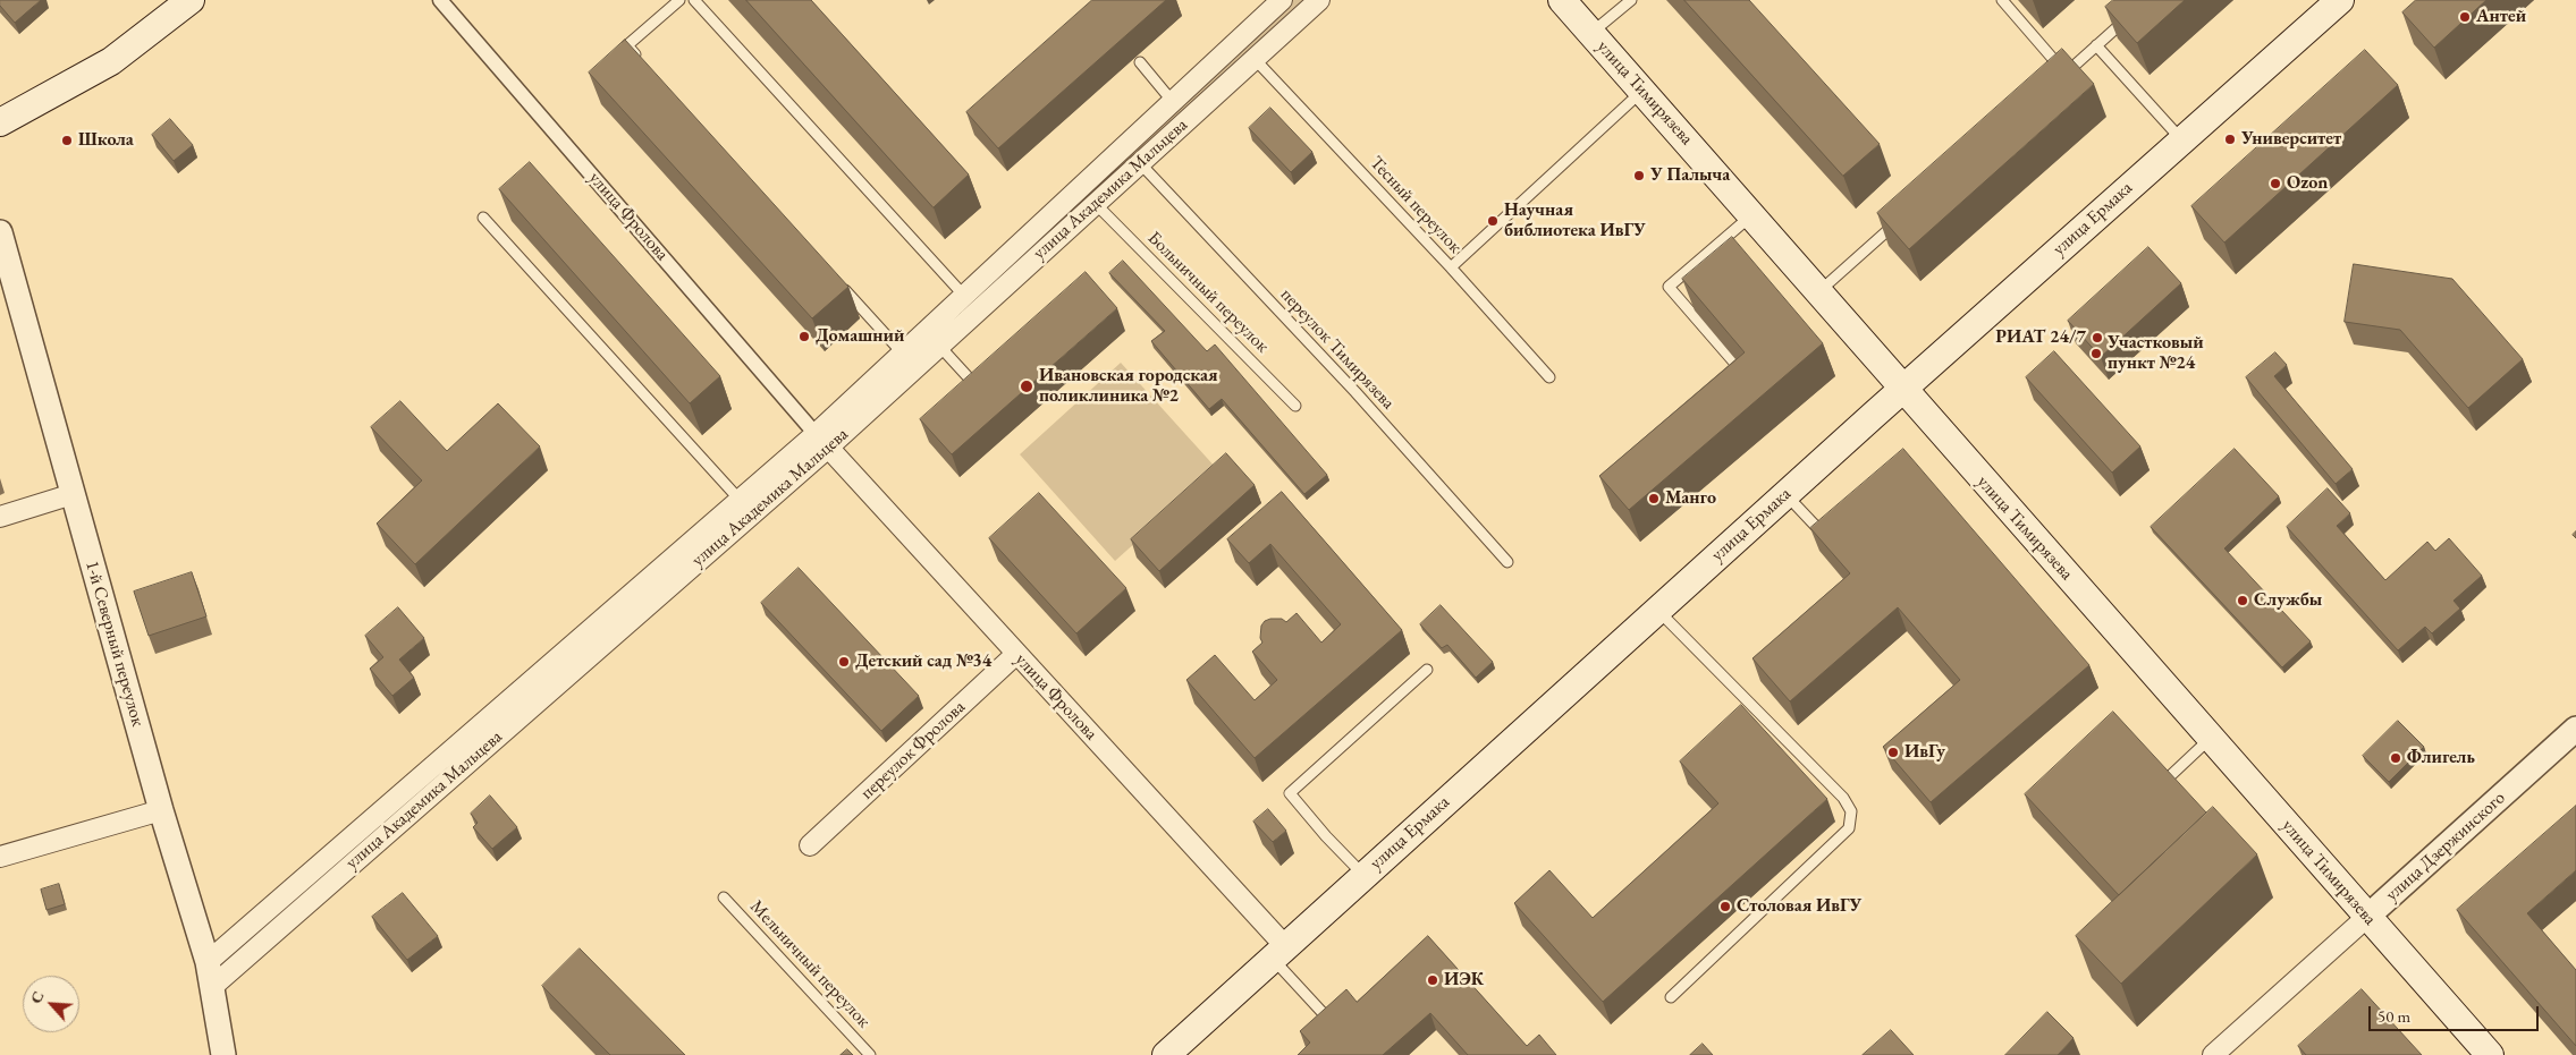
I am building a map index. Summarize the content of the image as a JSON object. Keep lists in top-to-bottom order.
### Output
{
  "streets": {
    "main road": ["улица Тимирязева", "улица Ермака"],
    "street": [
      "улица Академика Мальцева",
      "улица Фролова",
      "1-й Северный переулок",
      "переулок Фролова",
      "улица Дзержинского"
    ],
    "lane": [
      "Тесный переулок",
      "Больничный переулок",
      "переулок Тимирязева",
      "Мельничный переулок"
    ]
  },
  "crossings": [
    ["улица Тимирязева", "улица Ермака"],
    ["улица Тимирязева", "улица Дзержинского"],
    ["улица Академика Мальцева", "Тесный переулок"],
    ["улица Академика Мальцева", "улица Фролова"],
    ["улица Академика Мальцева", "Больничный переулок"],
    ["улица Академика Мальцева", "переулок Тимирязева"],
    ["улица Академика Мальцева", "1-й Северный переулок"],
    ["улица Фролова", "улица Ермака"],
    ["улица Фролова", "переулок Фролова"]
  ],
  "places": [
    "Антей",
    "Университет",
    "Школа",
    "У Палыча",
    "Ozon",
    "Научная библиотека ИвГУ",
    "Домашний",
    "РИАТ 24/7",
    "Участковый пункт №24",
    "Ивановская городская поликлиника №2",
    "Манго",
    "Службы",
    "Детский сад №34",
    "ИвГу",
    "Флигель",
    "Столовая ИвГУ",
    "ИЭК"
  ],
  "scale_bar": "50 m",
  "north": "top left"
}
